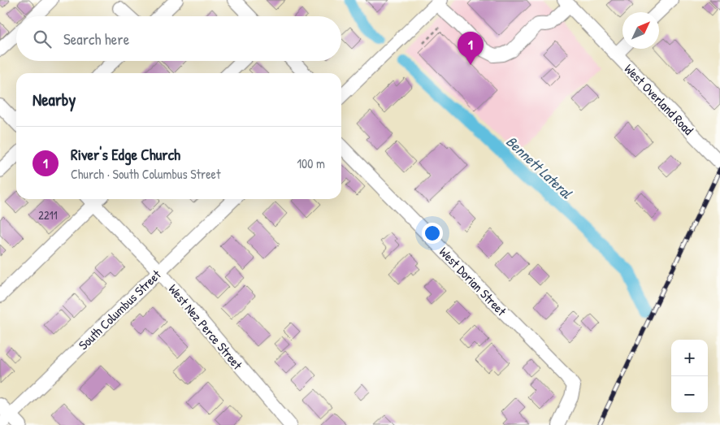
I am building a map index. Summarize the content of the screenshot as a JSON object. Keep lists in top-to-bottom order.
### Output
{
  "streets": {
    "street": [
      "West Overland Road",
      "West Dorian Street",
      "South Columbus Street",
      "West Nez Perce Street"
    ]
  },
  "crossings": [
    ["South Columbus Street", "West Nez Perce Street"]
  ],
  "water": ["Bennett Lateral"],
  "house_numbers": ["2211"],
  "north": "top right",
  "page": {
    "search": "Search here",
    "pins": "1",
    "heading": "Nearby",
    "list": [
      {
        "mark": "1",
        "name": "River's Edge Church",
        "note": "Church · South Columbus Street",
        "value": "100 m"
      }
    ],
    "map_buttons": ["+", "−"]
  }
}
